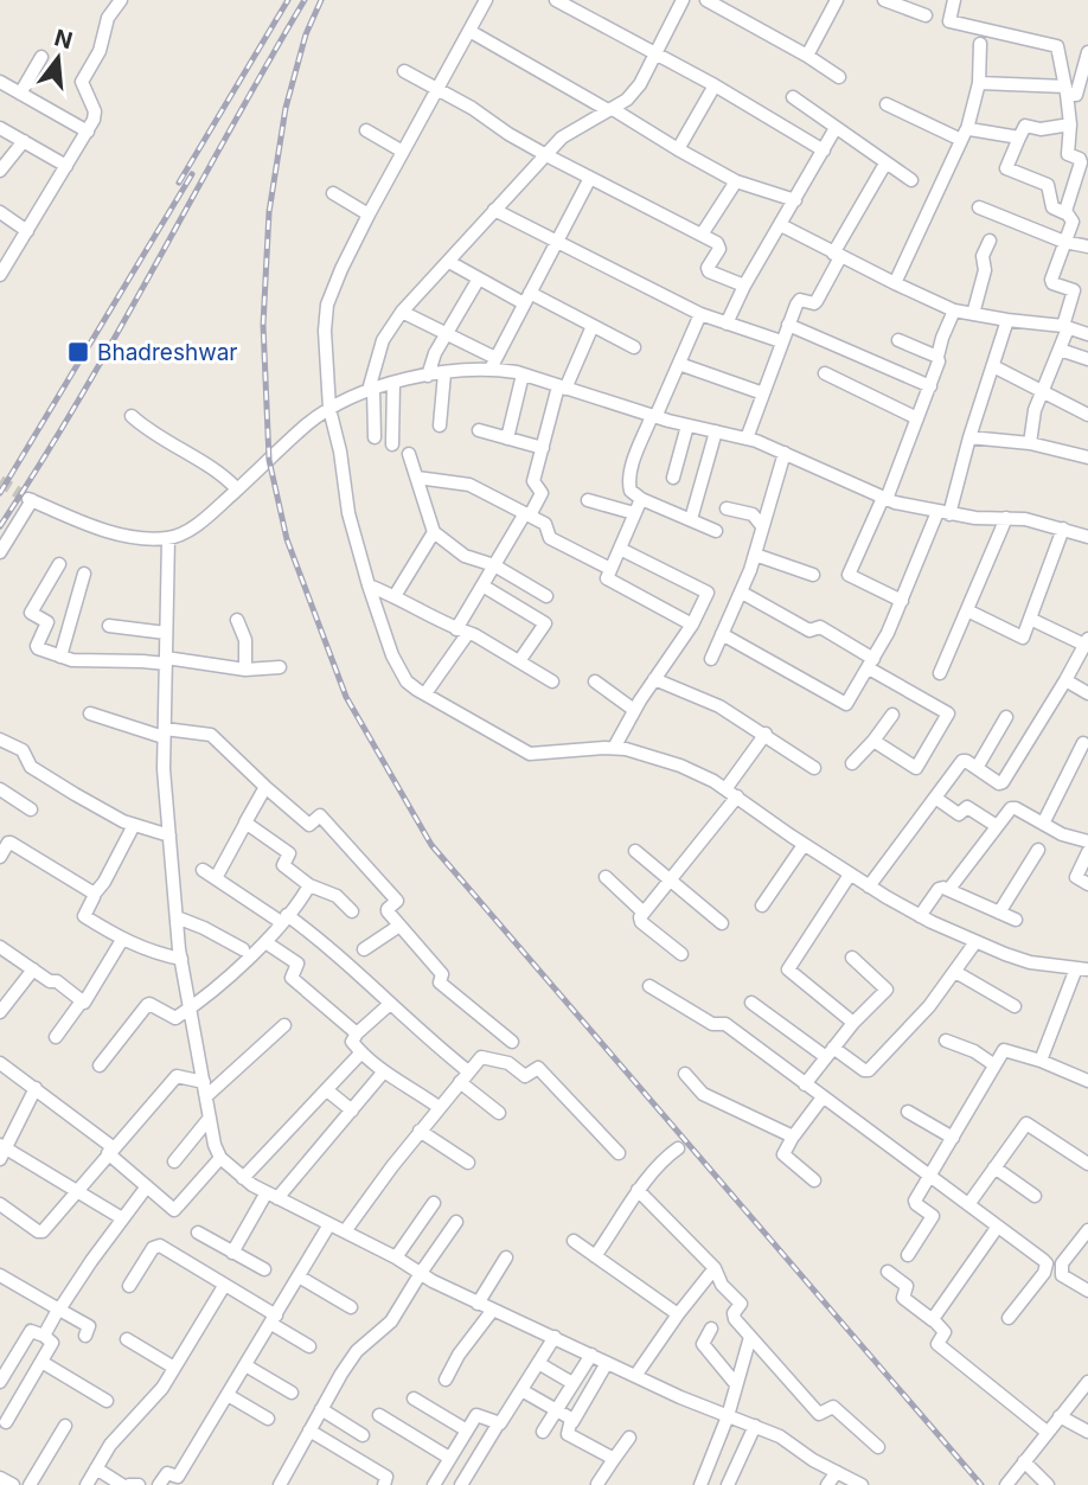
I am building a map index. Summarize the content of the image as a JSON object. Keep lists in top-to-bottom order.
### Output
{
  "places": {
    "transit": ["Bhadreshwar"]
  },
  "north": "top"
}
